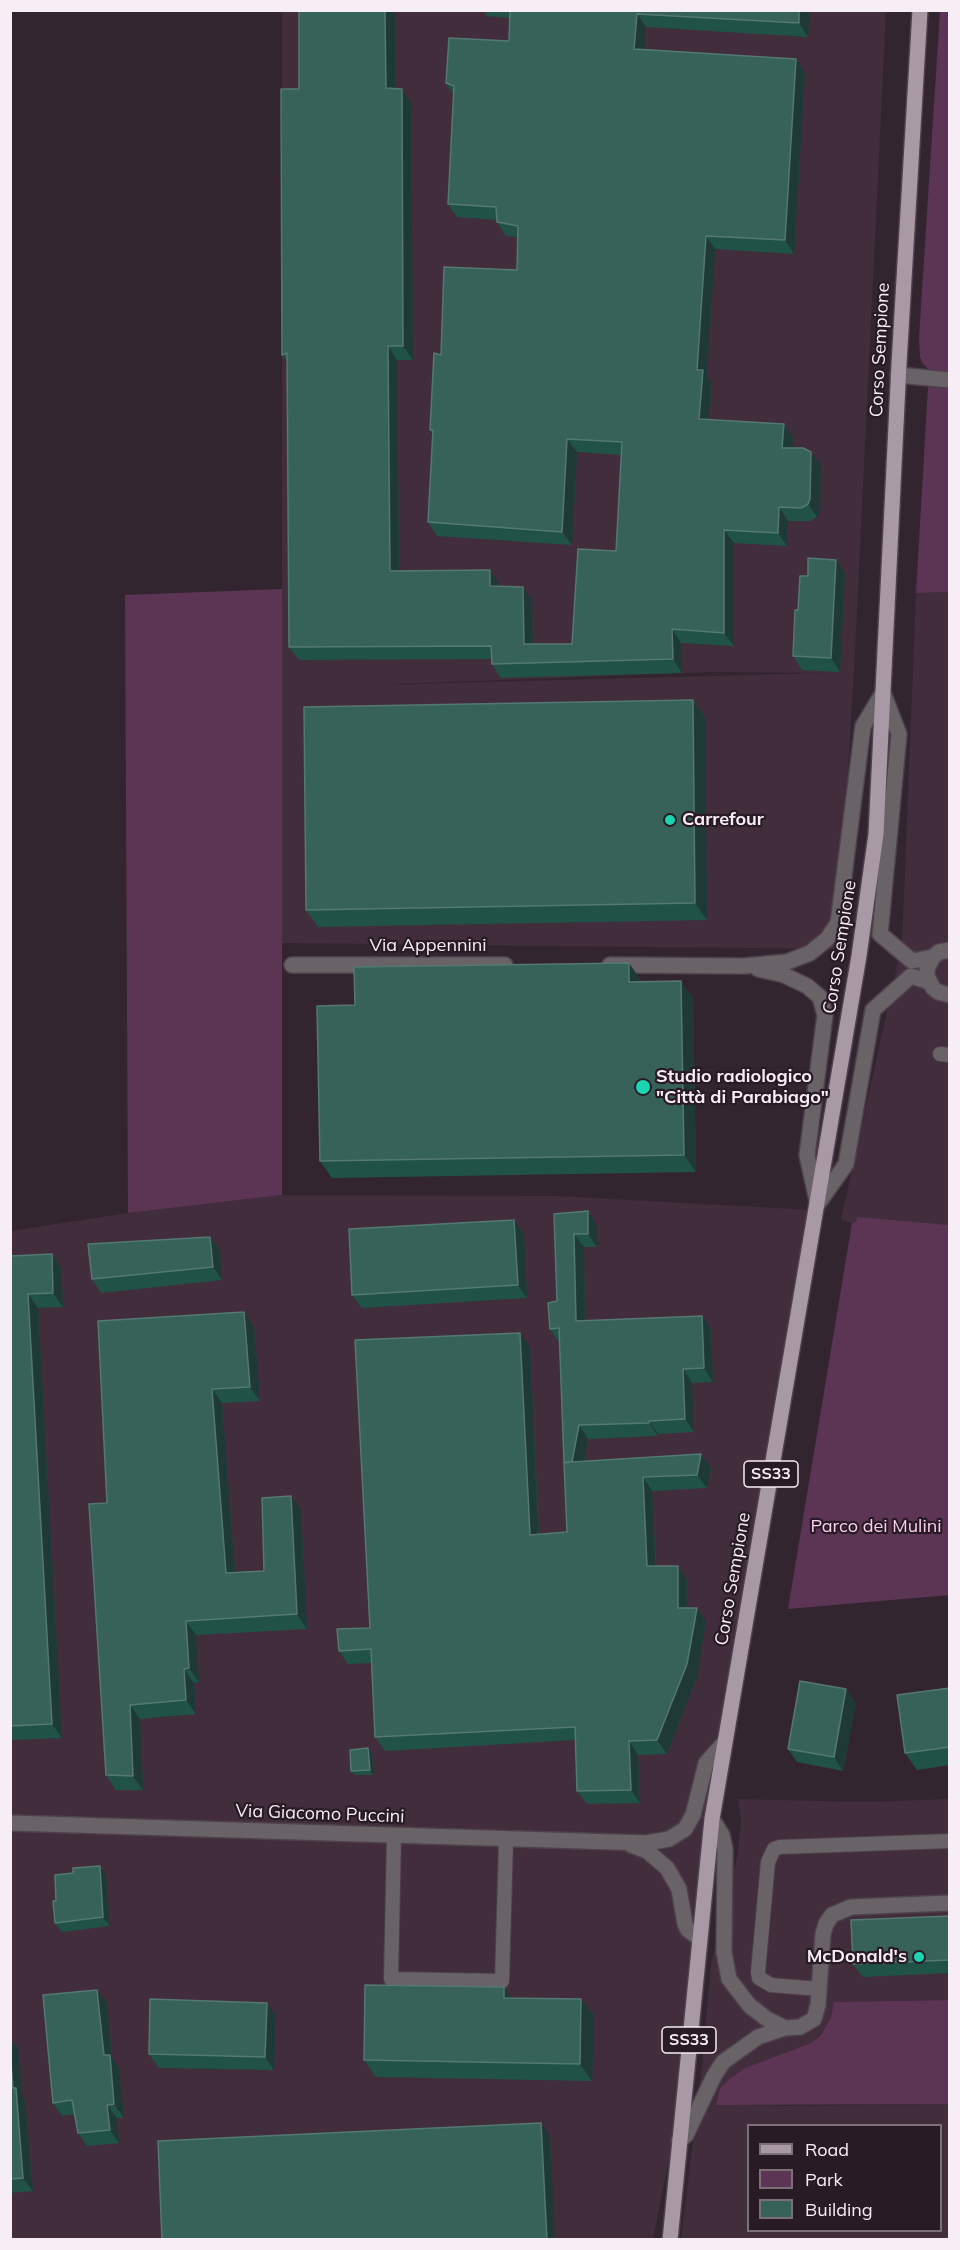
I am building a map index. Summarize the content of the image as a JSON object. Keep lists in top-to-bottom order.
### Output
{
  "streets": {
    "main road": ["Corso Sempione", "SS33"],
    "street": ["Via Appennini", "Via Giacomo Puccini"]
  },
  "crossings": [
    ["Corso Sempione", "Via Giacomo Puccini"]
  ],
  "parks": ["Parco dei Mulini"],
  "places": ["Carrefour", "Studio radiologico \"Città di Parabiago\"", "McDonald's"],
  "legend": ["Road", "Park", "Building"]
}
